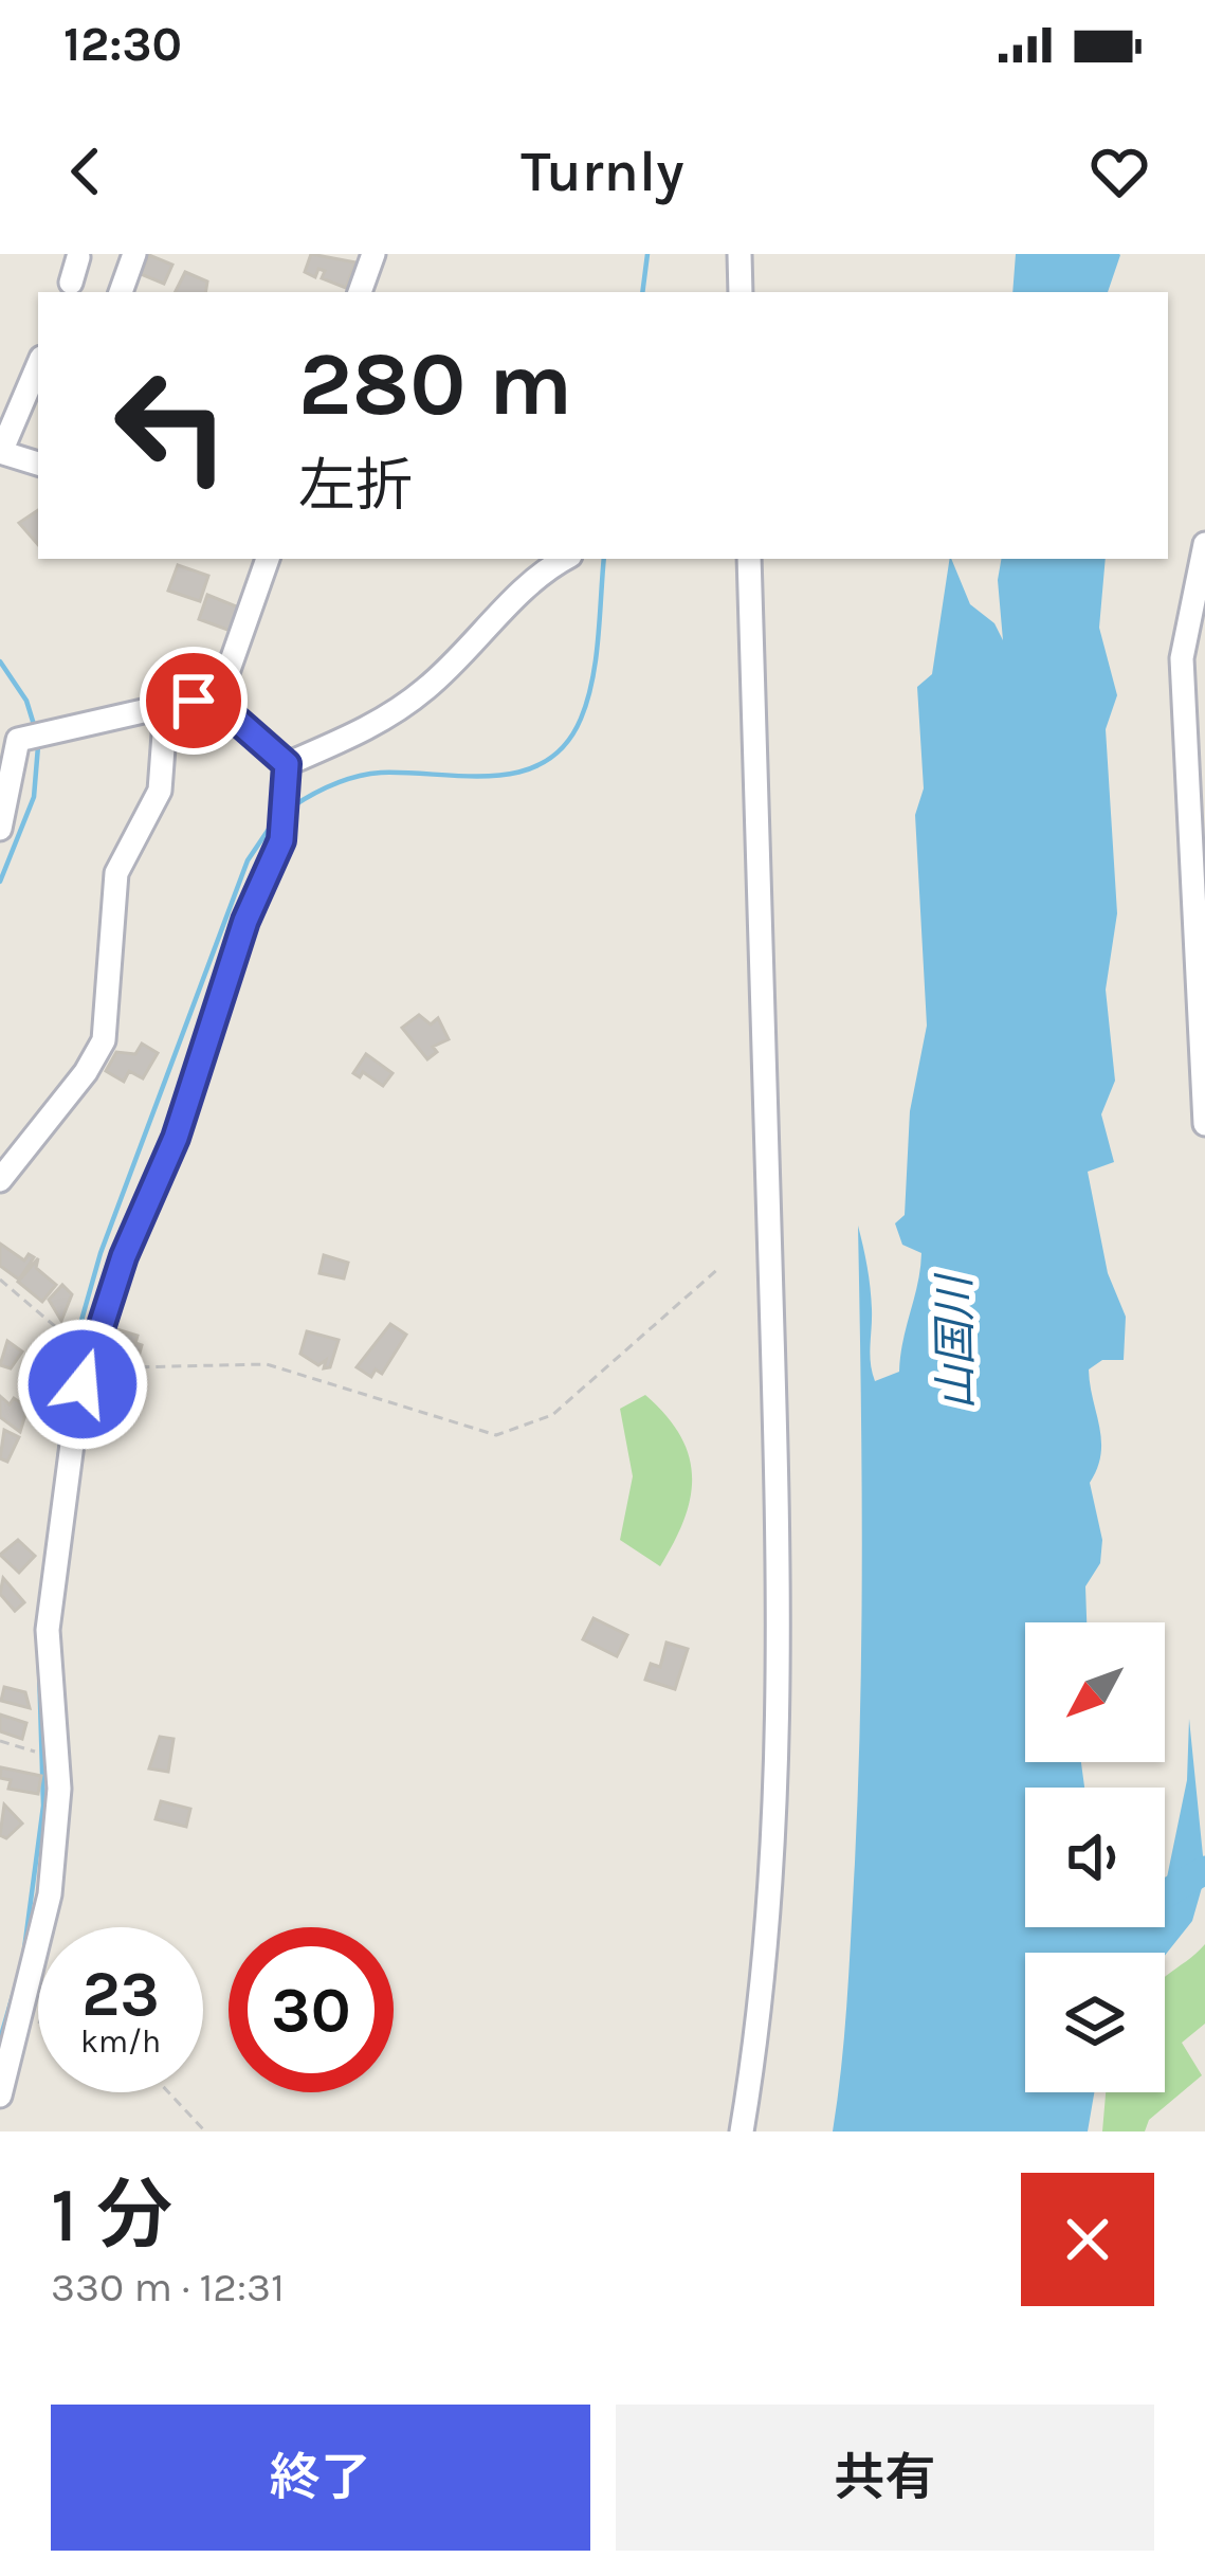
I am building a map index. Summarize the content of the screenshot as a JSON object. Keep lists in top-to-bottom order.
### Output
{
  "water": ["山国川"],
  "north": "bottom left",
  "page": {
    "status": "12:30",
    "header": "Turnly",
    "turn": ["280 m", "左折"],
    "speed": "23 km/h",
    "limit": "30",
    "heading": ["1 分", "330 m · 12:31"],
    "buttons": ["終了", "共有"]
  }
}
